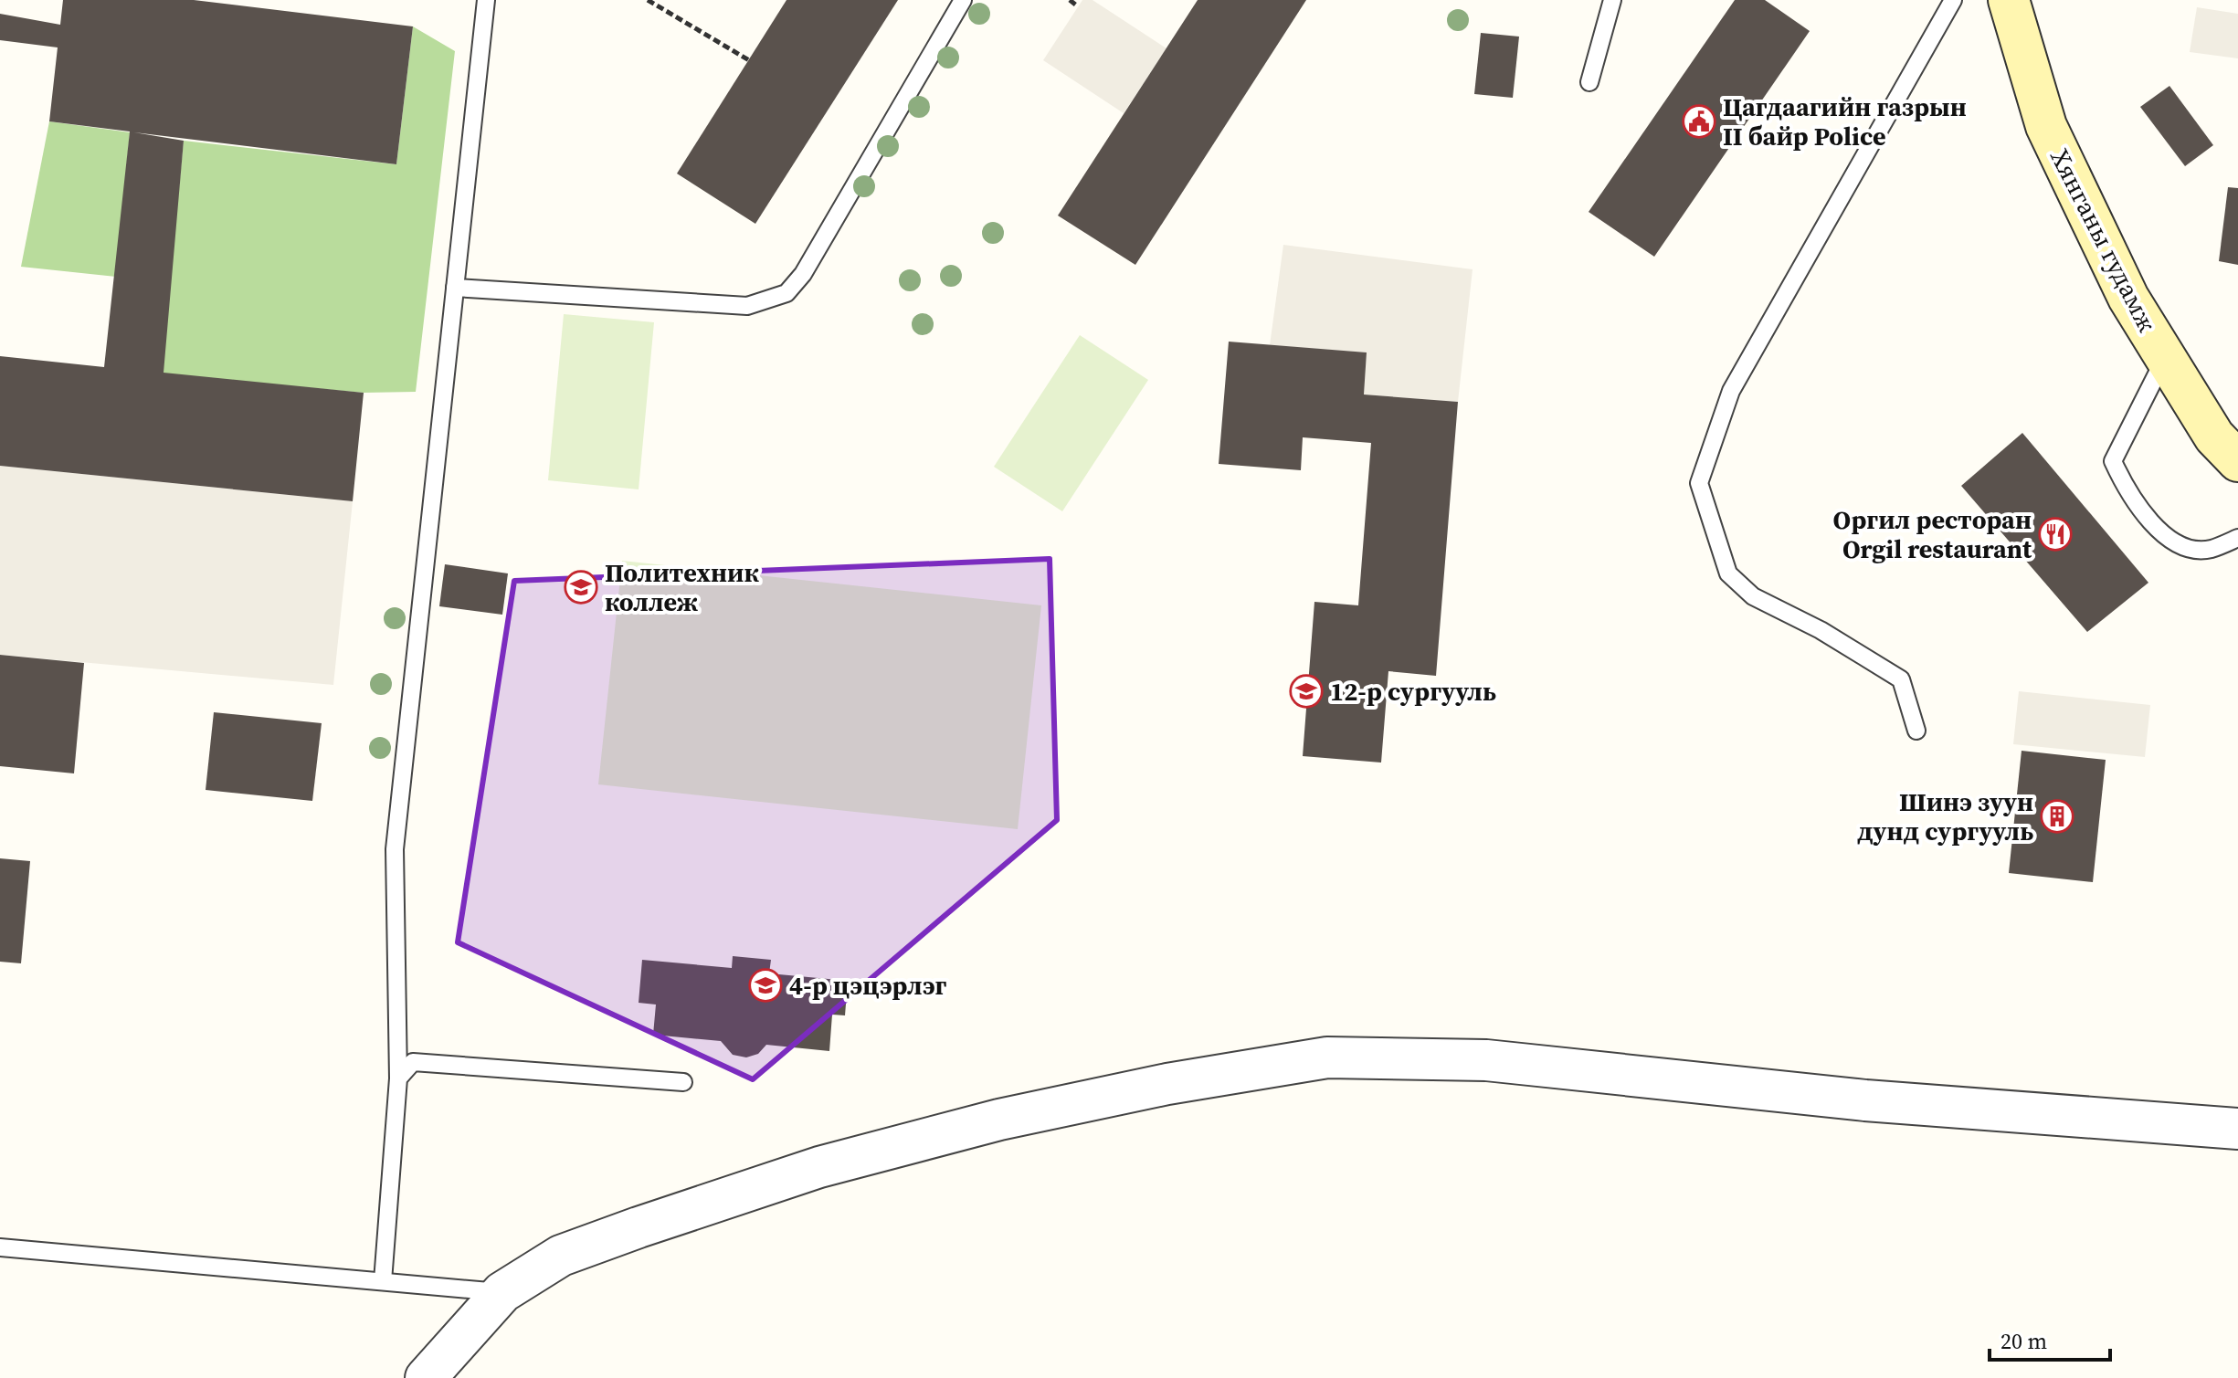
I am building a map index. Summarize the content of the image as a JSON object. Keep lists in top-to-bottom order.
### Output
{
  "streets": {
    "main road": ["Хянганы гудамж"]
  },
  "places": {
    "public building": ["Цагдаагийн газрын II байр Police"],
    "restaurant": ["Оргил ресторан Orgil restaurant"],
    "school or university": ["Политехник коллеж", "12-р сургууль", "4-р цэцэрлэг"],
    "building": ["Шинэ зуун дунд сургууль"]
  },
  "scale_bar": "20 m"
}
